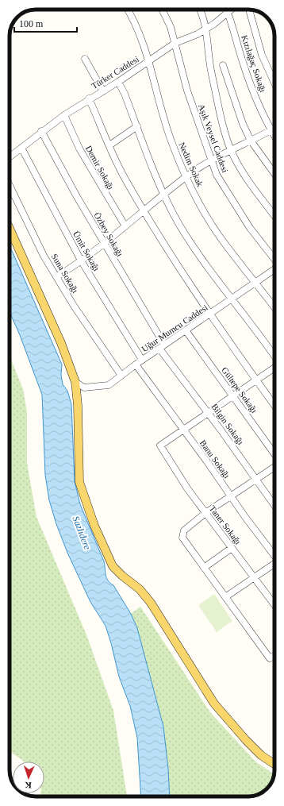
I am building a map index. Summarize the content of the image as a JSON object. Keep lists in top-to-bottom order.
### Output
{
  "streets": {
    "street": [
      "Kızılağaç Sokağı",
      "Türker Caddesi",
      "Aşık Veysel Caddesi",
      "Nedim Sokak",
      "Demir Sokağı",
      "Özbey Sokağı",
      "Ümit Sokağı",
      "Suna Sokağı",
      "Uğur Mumcu Caddesi",
      "Gültepe Sokağı",
      "Bilgin Sokağı",
      "Banu Sokağı",
      "Taner Sokağı"
    ]
  },
  "crossings": [
    ["Kızılağaç Sokağı", "Türker Caddesi"],
    ["Türker Caddesi", "Aşık Veysel Caddesi"],
    ["Türker Caddesi", "Nedim Sokak"],
    ["Türker Caddesi", "Demir Sokağı"],
    ["Türker Caddesi", "Özbey Sokağı"],
    ["Türker Caddesi", "Ümit Sokağı"],
    ["Nedim Sokak", "Uğur Mumcu Caddesi"],
    ["Özbey Sokağı", "Uğur Mumcu Caddesi"],
    ["Özbey Sokağı", "Bilgin Sokağı"],
    ["Ümit Sokağı", "Uğur Mumcu Caddesi"],
    ["Suna Sokağı", "Uğur Mumcu Caddesi"],
    ["Uğur Mumcu Caddesi", "Gültepe Sokağı"],
    ["Uğur Mumcu Caddesi", "Bilgin Sokağı"],
    ["Uğur Mumcu Caddesi", "Banu Sokağı"],
    ["Banu Sokağı", "Taner Sokağı"]
  ],
  "water": ["Sazlıdere"],
  "scale_bar": "100 m",
  "north": "bottom"
}
